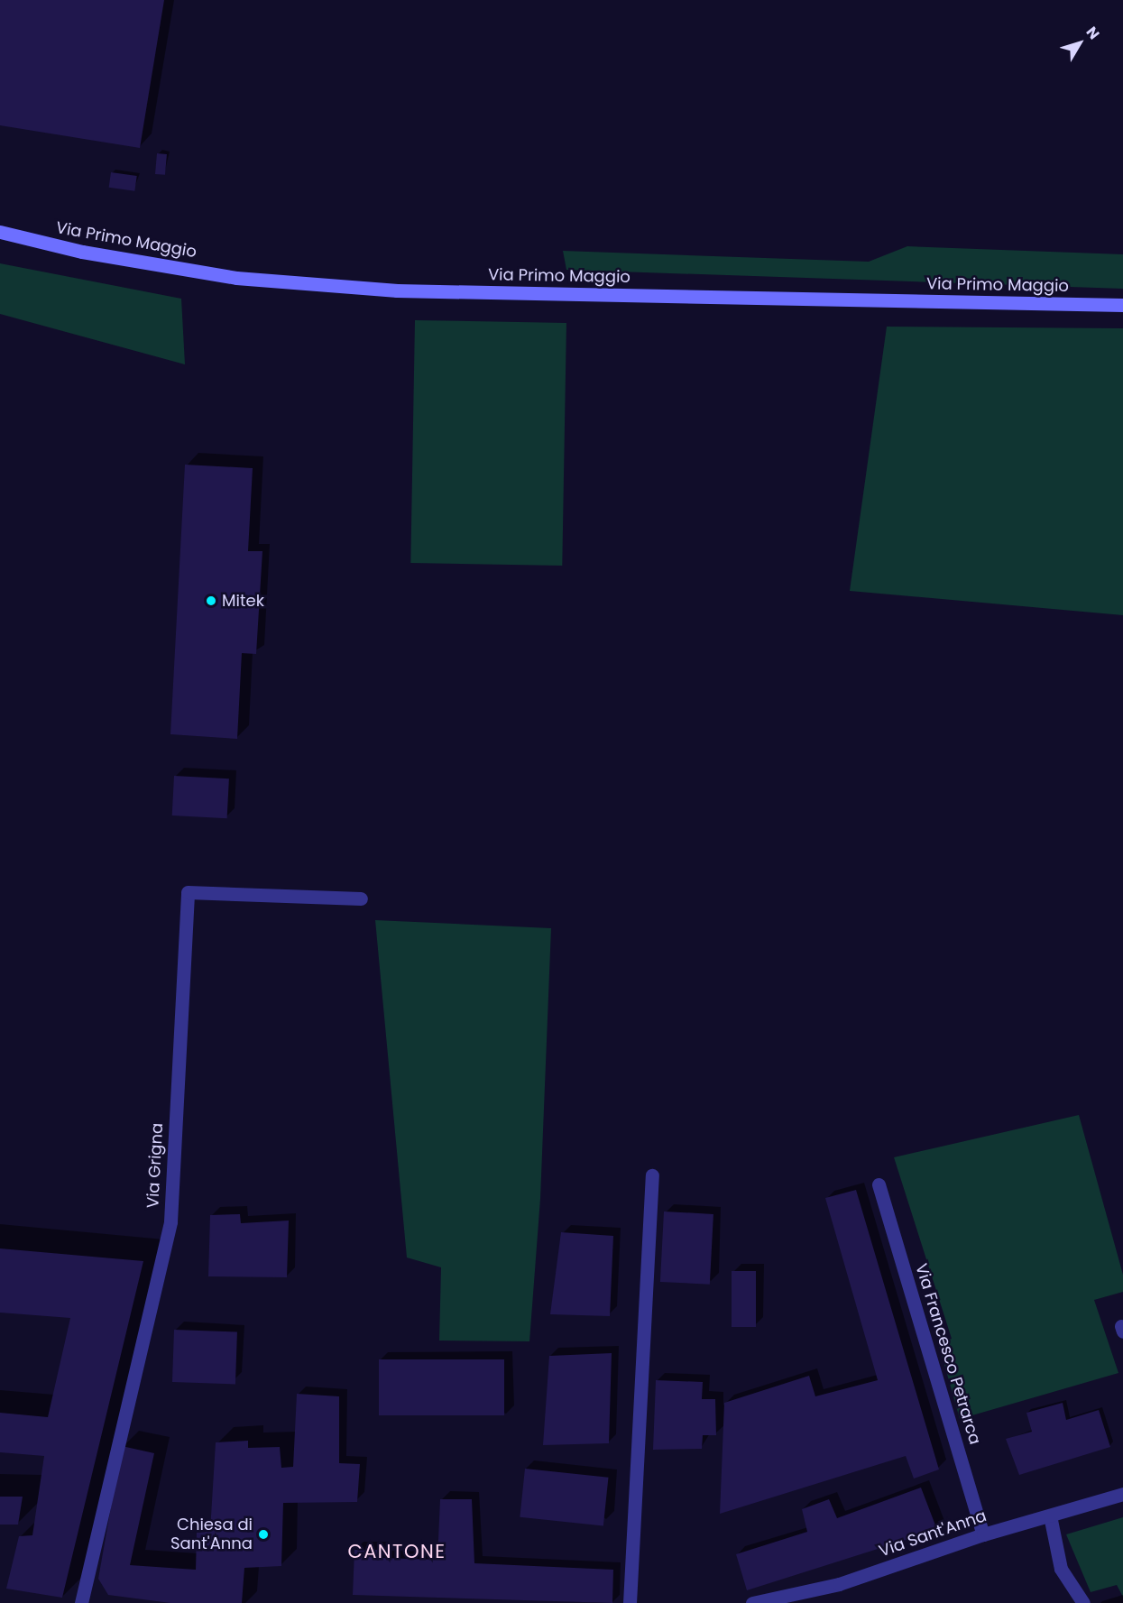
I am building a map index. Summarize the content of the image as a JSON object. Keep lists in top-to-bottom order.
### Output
{
  "streets": {
    "street": [
      "Via Primo Maggio",
      "Via Grigna",
      "Via Francesco Petrarca",
      "Via Sant'Anna"
    ]
  },
  "crossings": [
    ["Via Francesco Petrarca", "Via Sant'Anna"]
  ],
  "districts": ["CANTONE"],
  "places": ["Mitek", "Chiesa di Sant'Anna"],
  "north": "top right"
}
